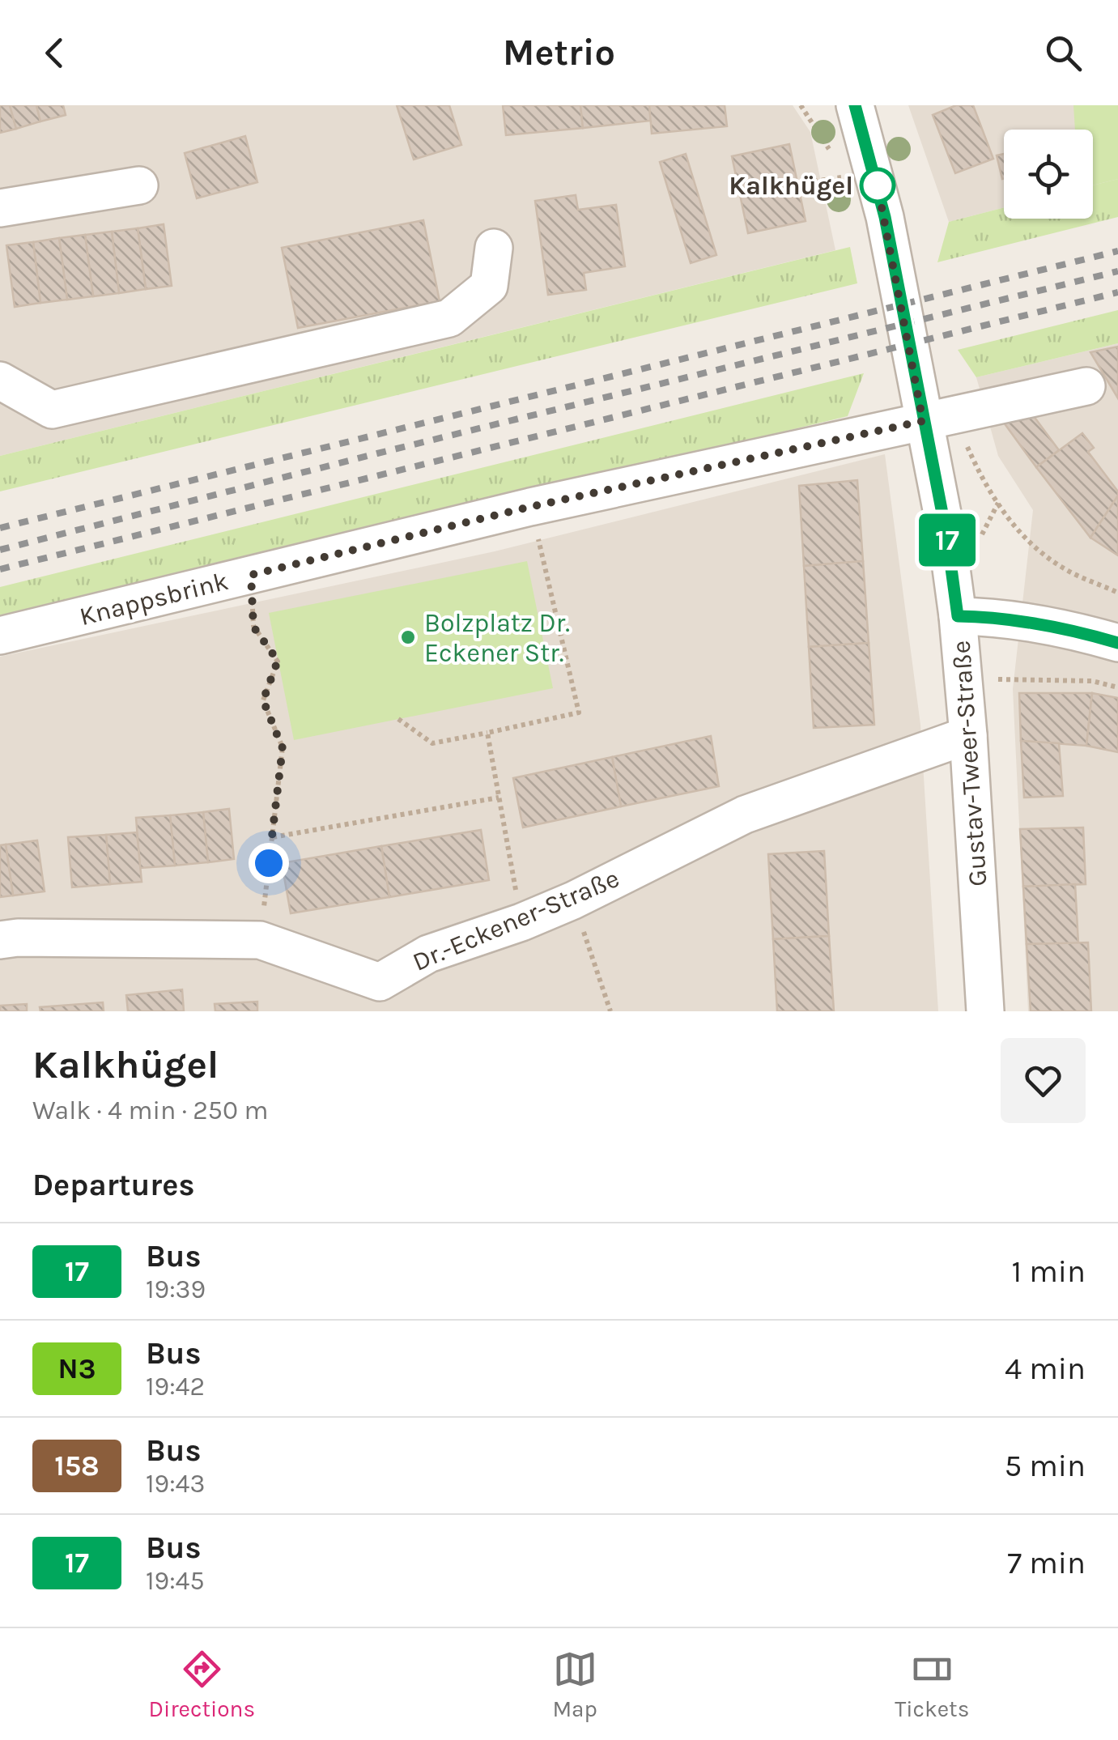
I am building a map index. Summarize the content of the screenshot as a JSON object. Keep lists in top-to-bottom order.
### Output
{
  "streets": {
    "street": ["Knappsbrink", "Gustav-Tweer-Straße", "Dr.-Eckener-Straße"]
  },
  "crossings": [
    ["Knappsbrink", "Gustav-Tweer-Straße"],
    ["Gustav-Tweer-Straße", "Dr.-Eckener-Straße"]
  ],
  "places": ["Kalkhügel", "Bolzplatz Dr. Eckener Str."],
  "lines": ["bus line 17"],
  "page": {
    "header": "Metrio",
    "on_map": "17",
    "heading": [
      ["Kalkhügel", "Walk · 4 min · 250 m"],
      "Departures"
    ],
    "list": [
      {
        "mark": "17",
        "name": "Bus",
        "note": "19:39",
        "value": "1 min"
      },
      {
        "mark": "N3",
        "name": "Bus",
        "note": "19:42",
        "value": "4 min"
      },
      {
        "mark": "158",
        "name": "Bus",
        "note": "19:43",
        "value": "5 min"
      },
      {
        "mark": "17",
        "name": "Bus",
        "note": "19:45",
        "value": "7 min"
      }
    ],
    "tabs": ["Directions", "Map", "Tickets"]
  }
}
